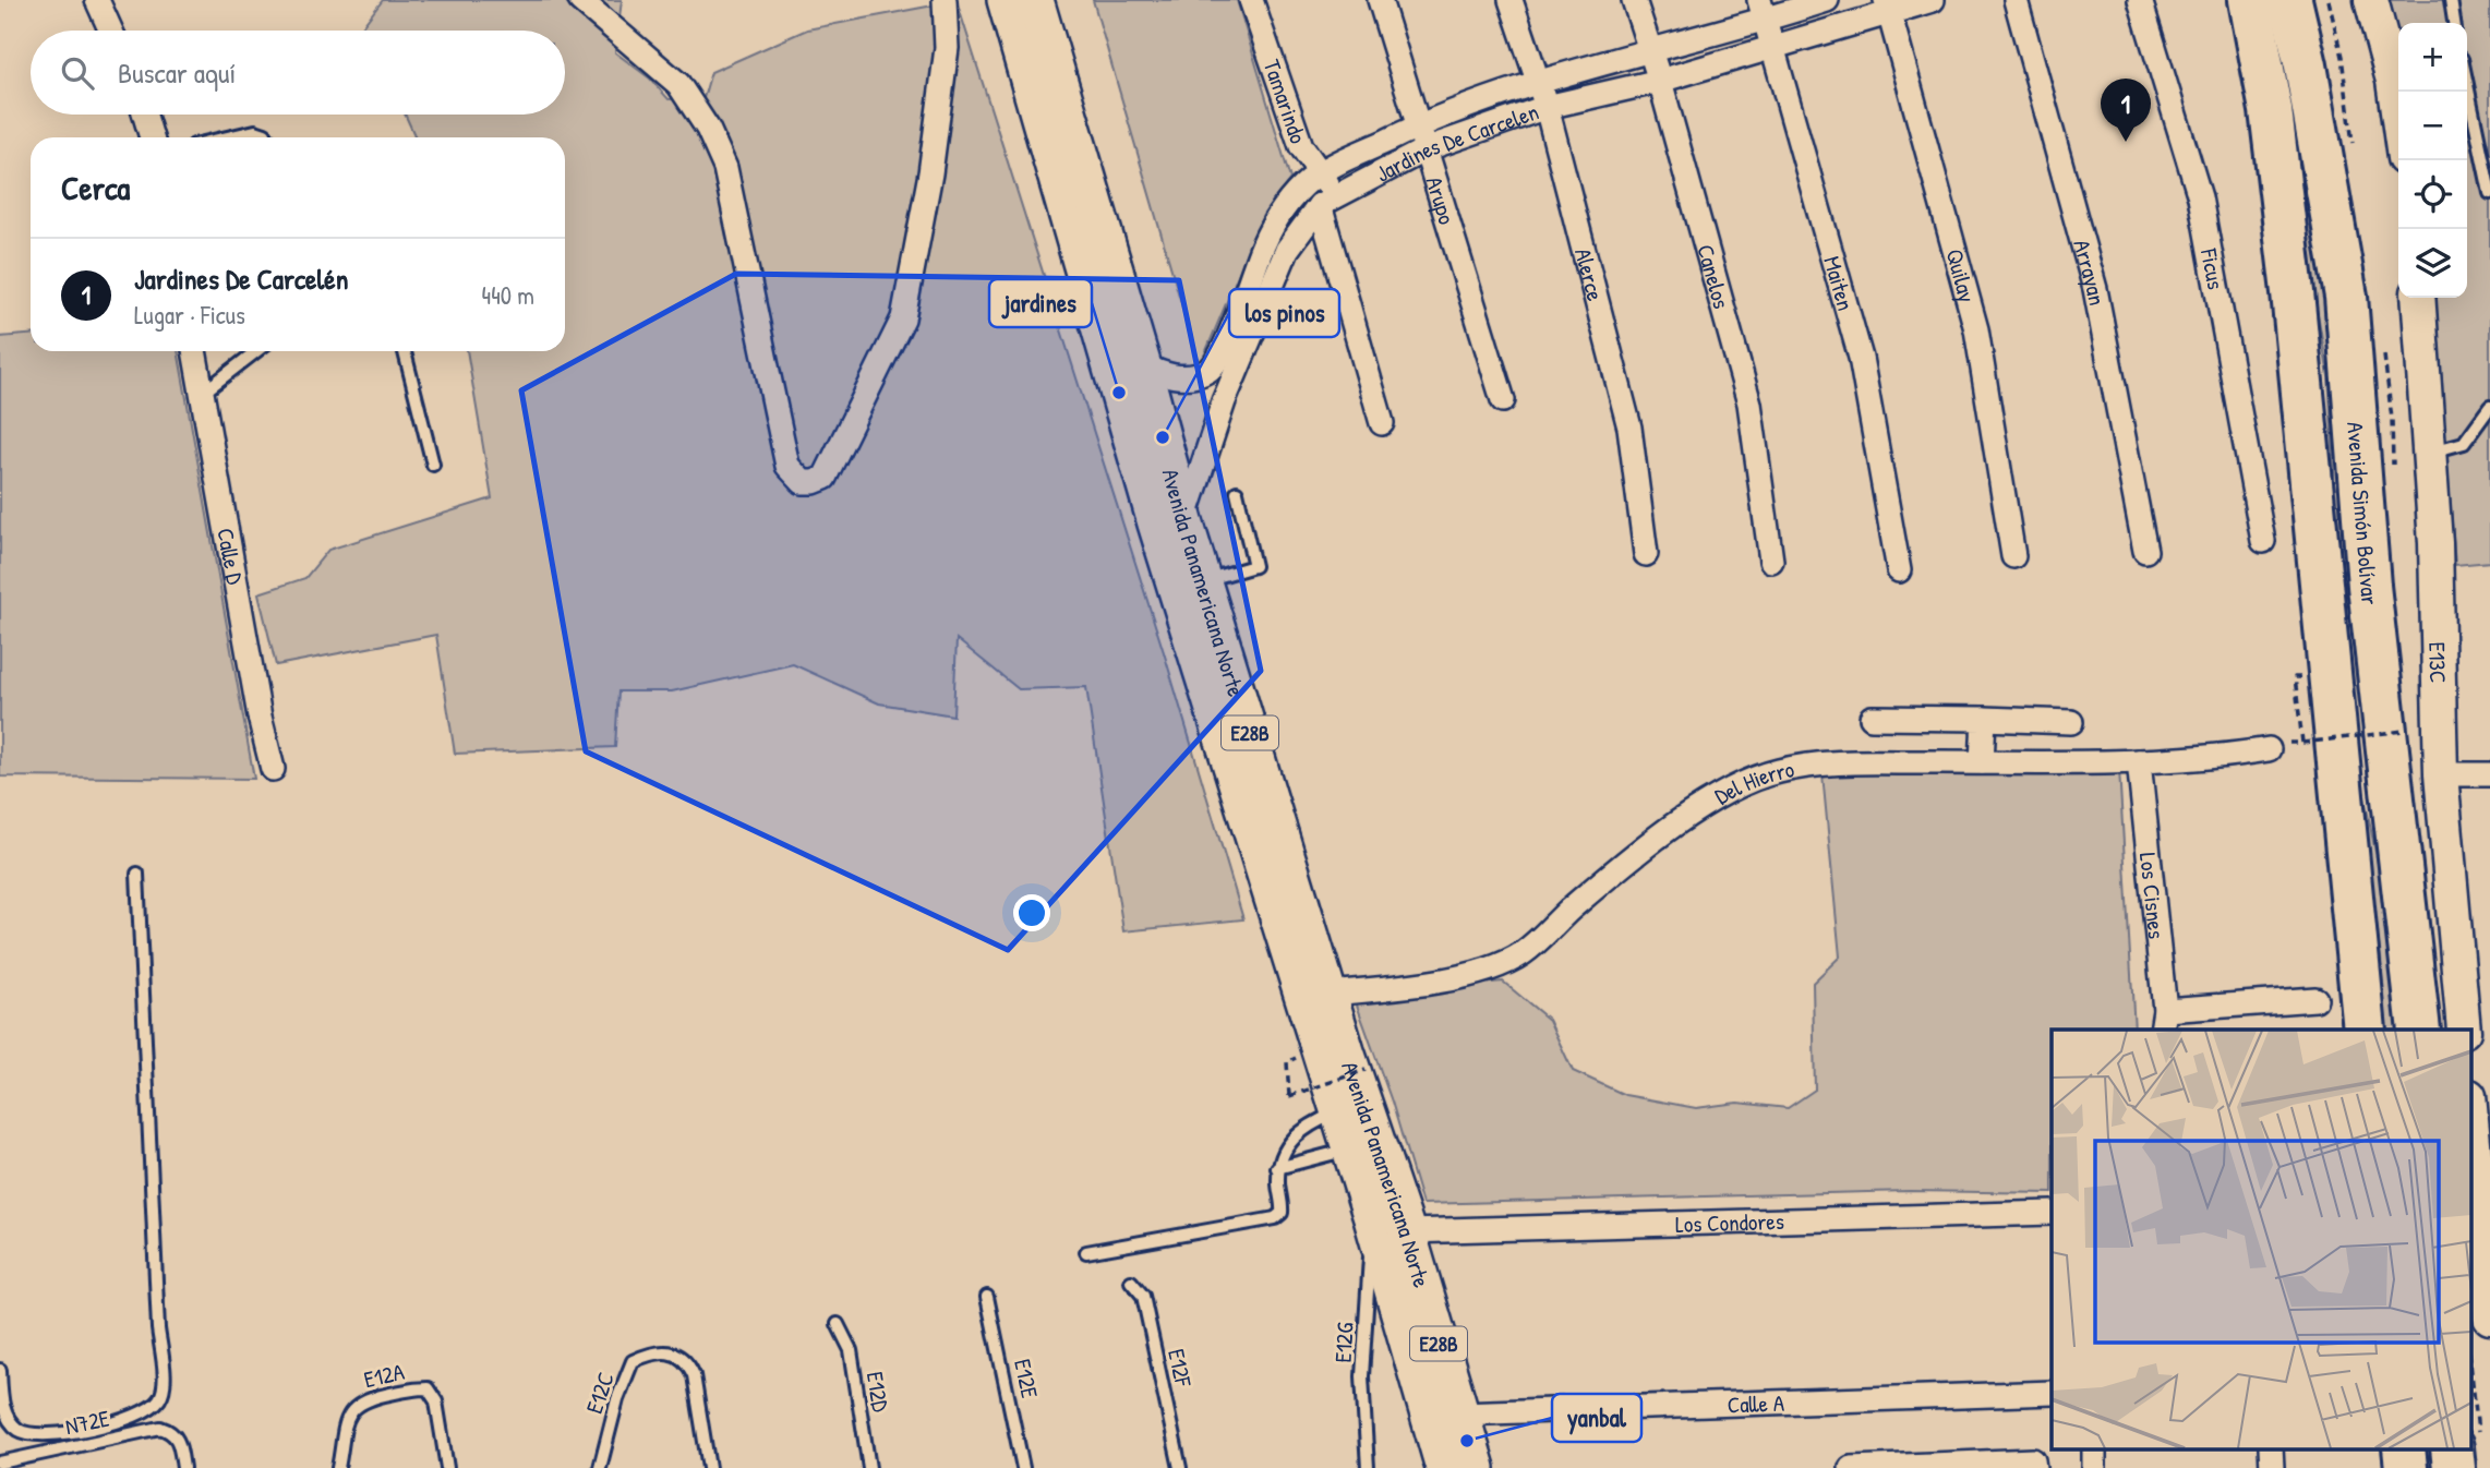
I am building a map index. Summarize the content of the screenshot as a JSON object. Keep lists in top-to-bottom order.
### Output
{
  "streets": {
    "highway": ["Avenida Simón Bolívar"],
    "main road": ["Avenida Panamericana Norte", "E28B"],
    "street": [
      "Tamarindo",
      "Jardines De Carcelen",
      "Arupo",
      "Ficus",
      "Arrayan",
      "Alerce",
      "Quilay",
      "Canelos",
      "Maiten",
      "Calle D",
      "E13C",
      "Del Hierro",
      "Los Cisnes",
      "Los Condores",
      "Calle A"
    ],
    "lane": [
      "E12G",
      "E12F",
      "E12A",
      "E12E",
      "E12D",
      "E12C",
      "N72E"
    ]
  },
  "crossings": [
    ["Tamarindo", "Jardines De Carcelen"],
    ["Jardines De Carcelen", "Arupo"],
    ["Jardines De Carcelen", "Alerce"],
    ["Jardines De Carcelen", "Quilay"],
    ["Jardines De Carcelen", "Canelos"],
    ["Jardines De Carcelen", "Maiten"],
    ["Jardines De Carcelen", "Avenida Panamericana Norte"],
    ["Avenida Panamericana Norte", "Del Hierro"],
    ["Avenida Panamericana Norte", "Los Condores"],
    ["Avenida Panamericana Norte", "E12G"],
    ["Avenida Panamericana Norte", "Calle A"],
    ["Del Hierro", "Los Cisnes"]
  ],
  "places": ["jardines", "los pinos", "yanbal"],
  "page": {
    "map_buttons": ["+", "−"],
    "search": "Buscar aquí",
    "pins": "1",
    "heading": "Cerca",
    "list": [
      {
        "mark": "1",
        "name": "Jardines De Carcelén",
        "note": "Lugar · Ficus",
        "value": "440 m"
      }
    ]
  }
}
